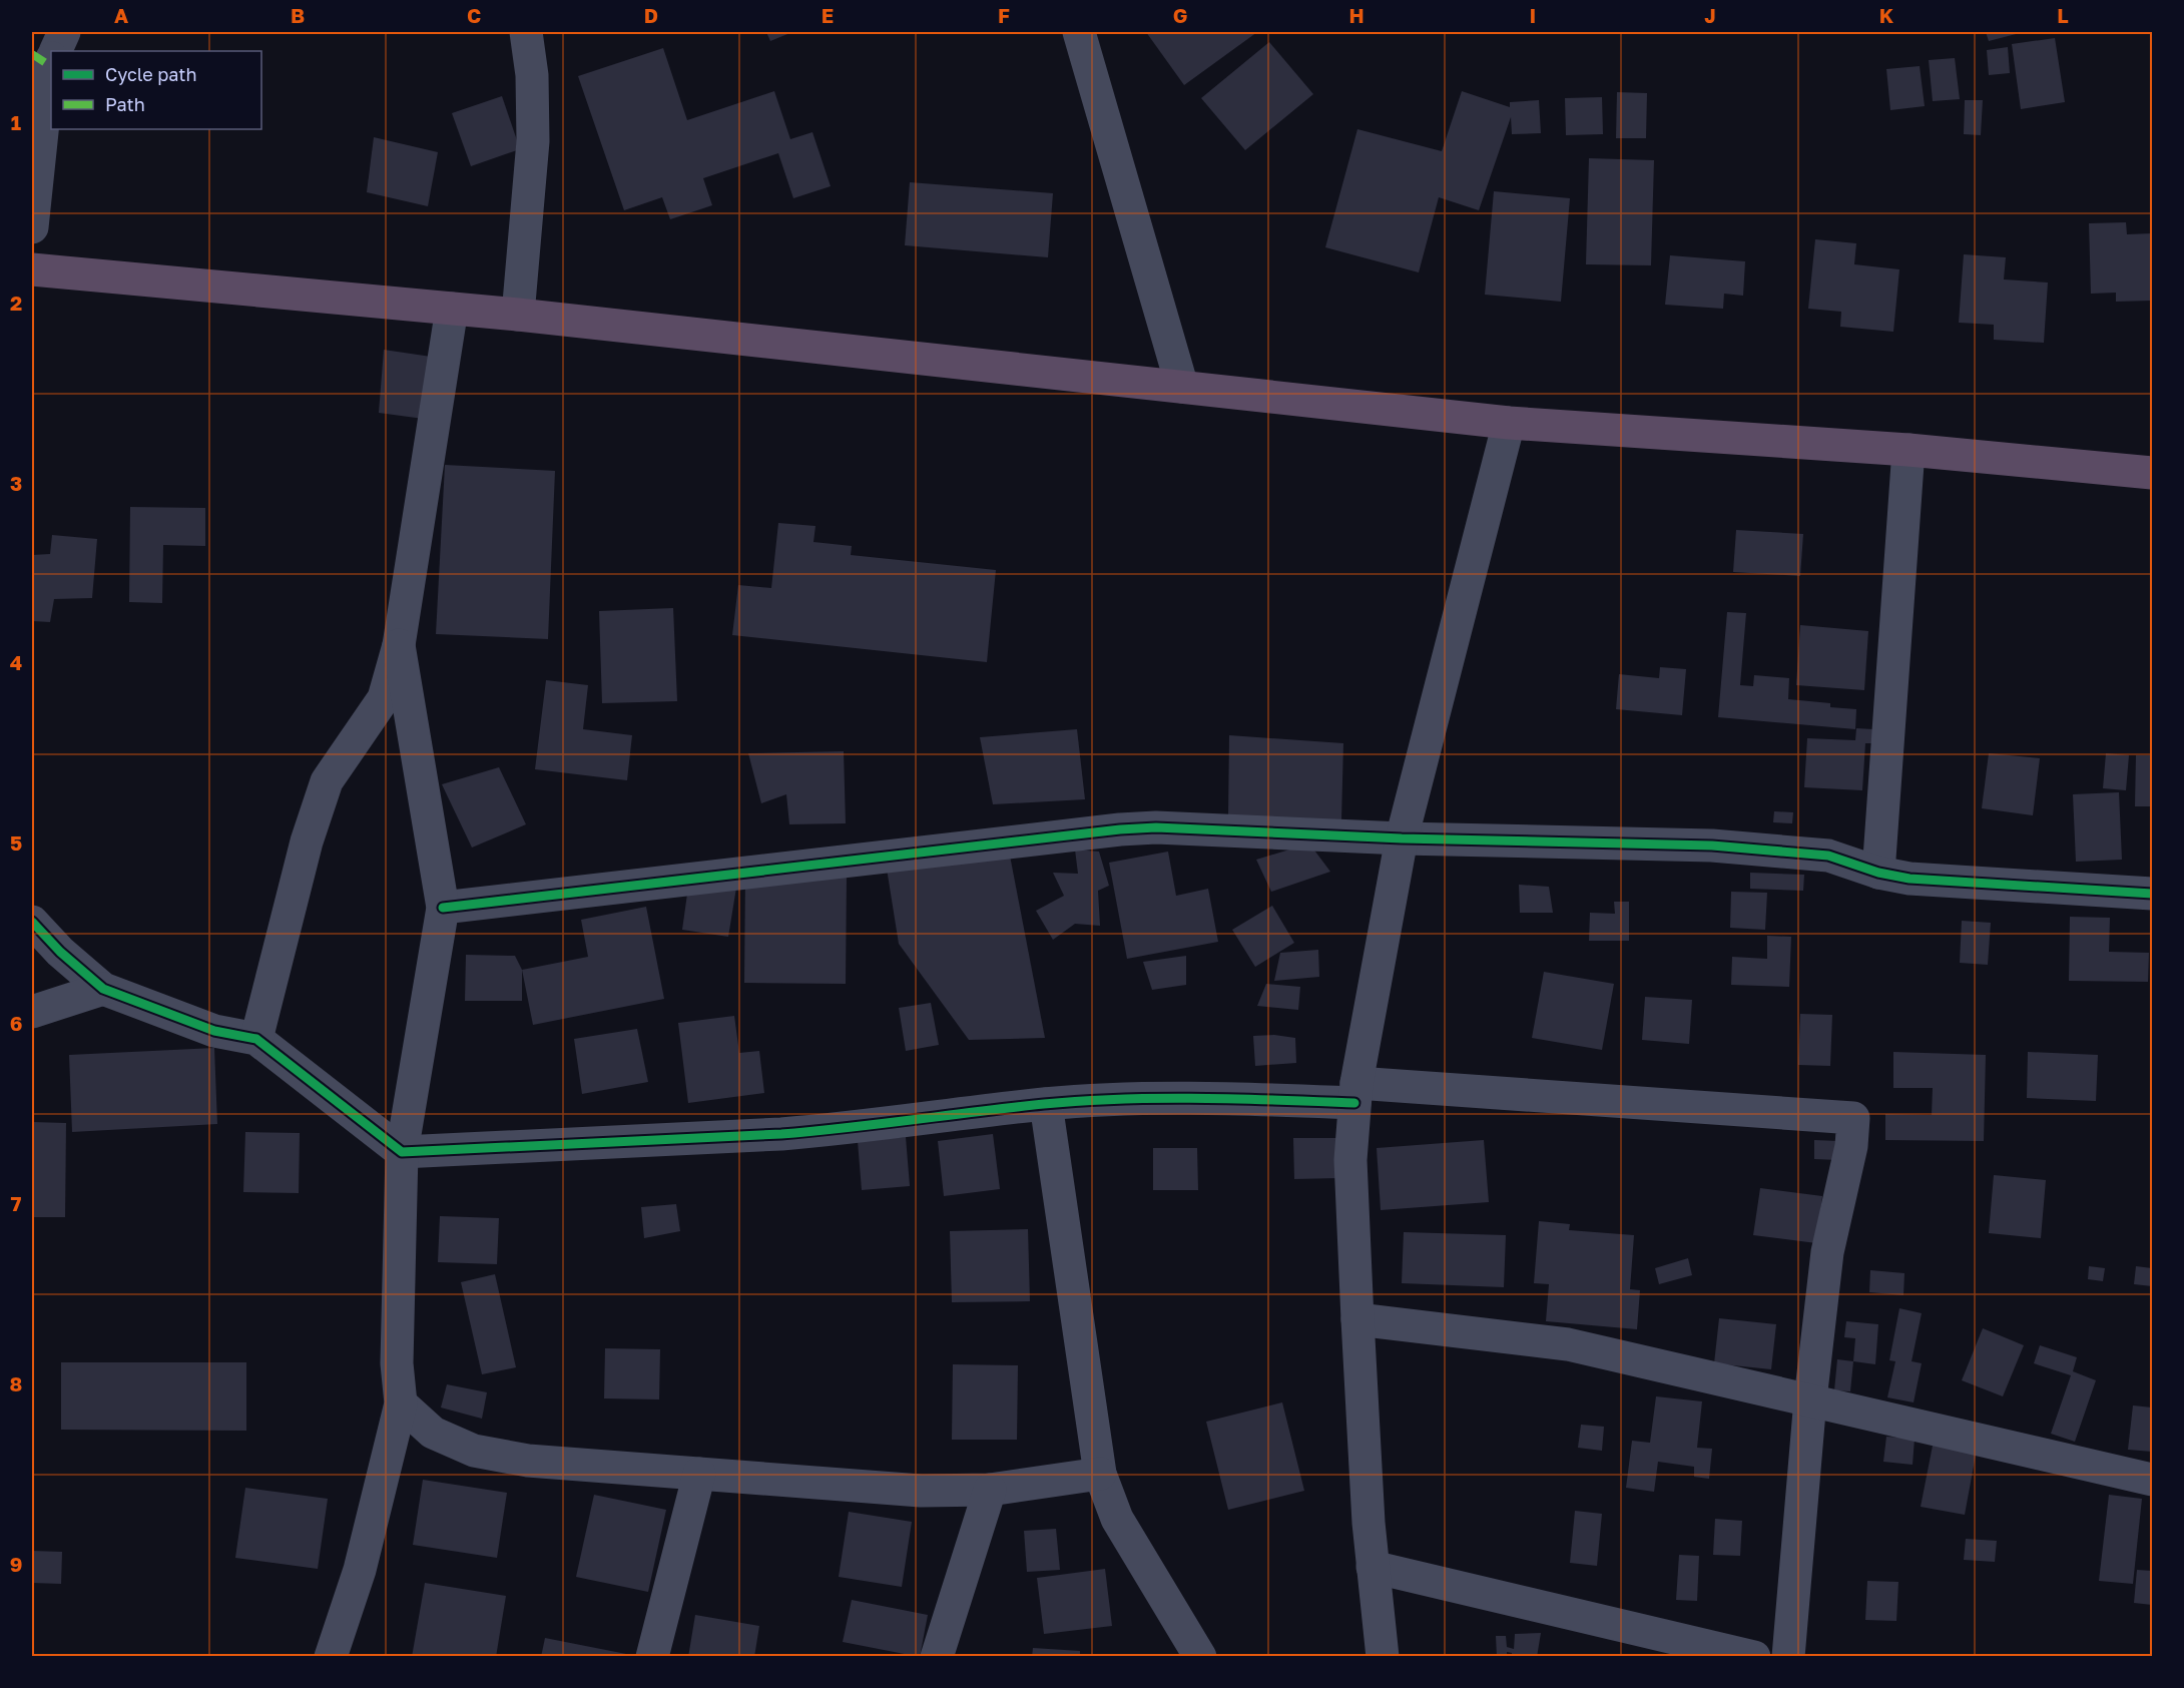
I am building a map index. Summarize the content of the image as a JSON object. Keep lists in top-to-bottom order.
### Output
{
  "legend": ["Cycle path", "Path"],
  "grid": {
    "columns": [
      "A",
      "B",
      "C",
      "D",
      "E",
      "F",
      "G",
      "H",
      "I",
      "J",
      "K",
      "L"
    ],
    "rows": [
      "1",
      "2",
      "3",
      "4",
      "5",
      "6",
      "7",
      "8",
      "9"
    ]
  }
}
